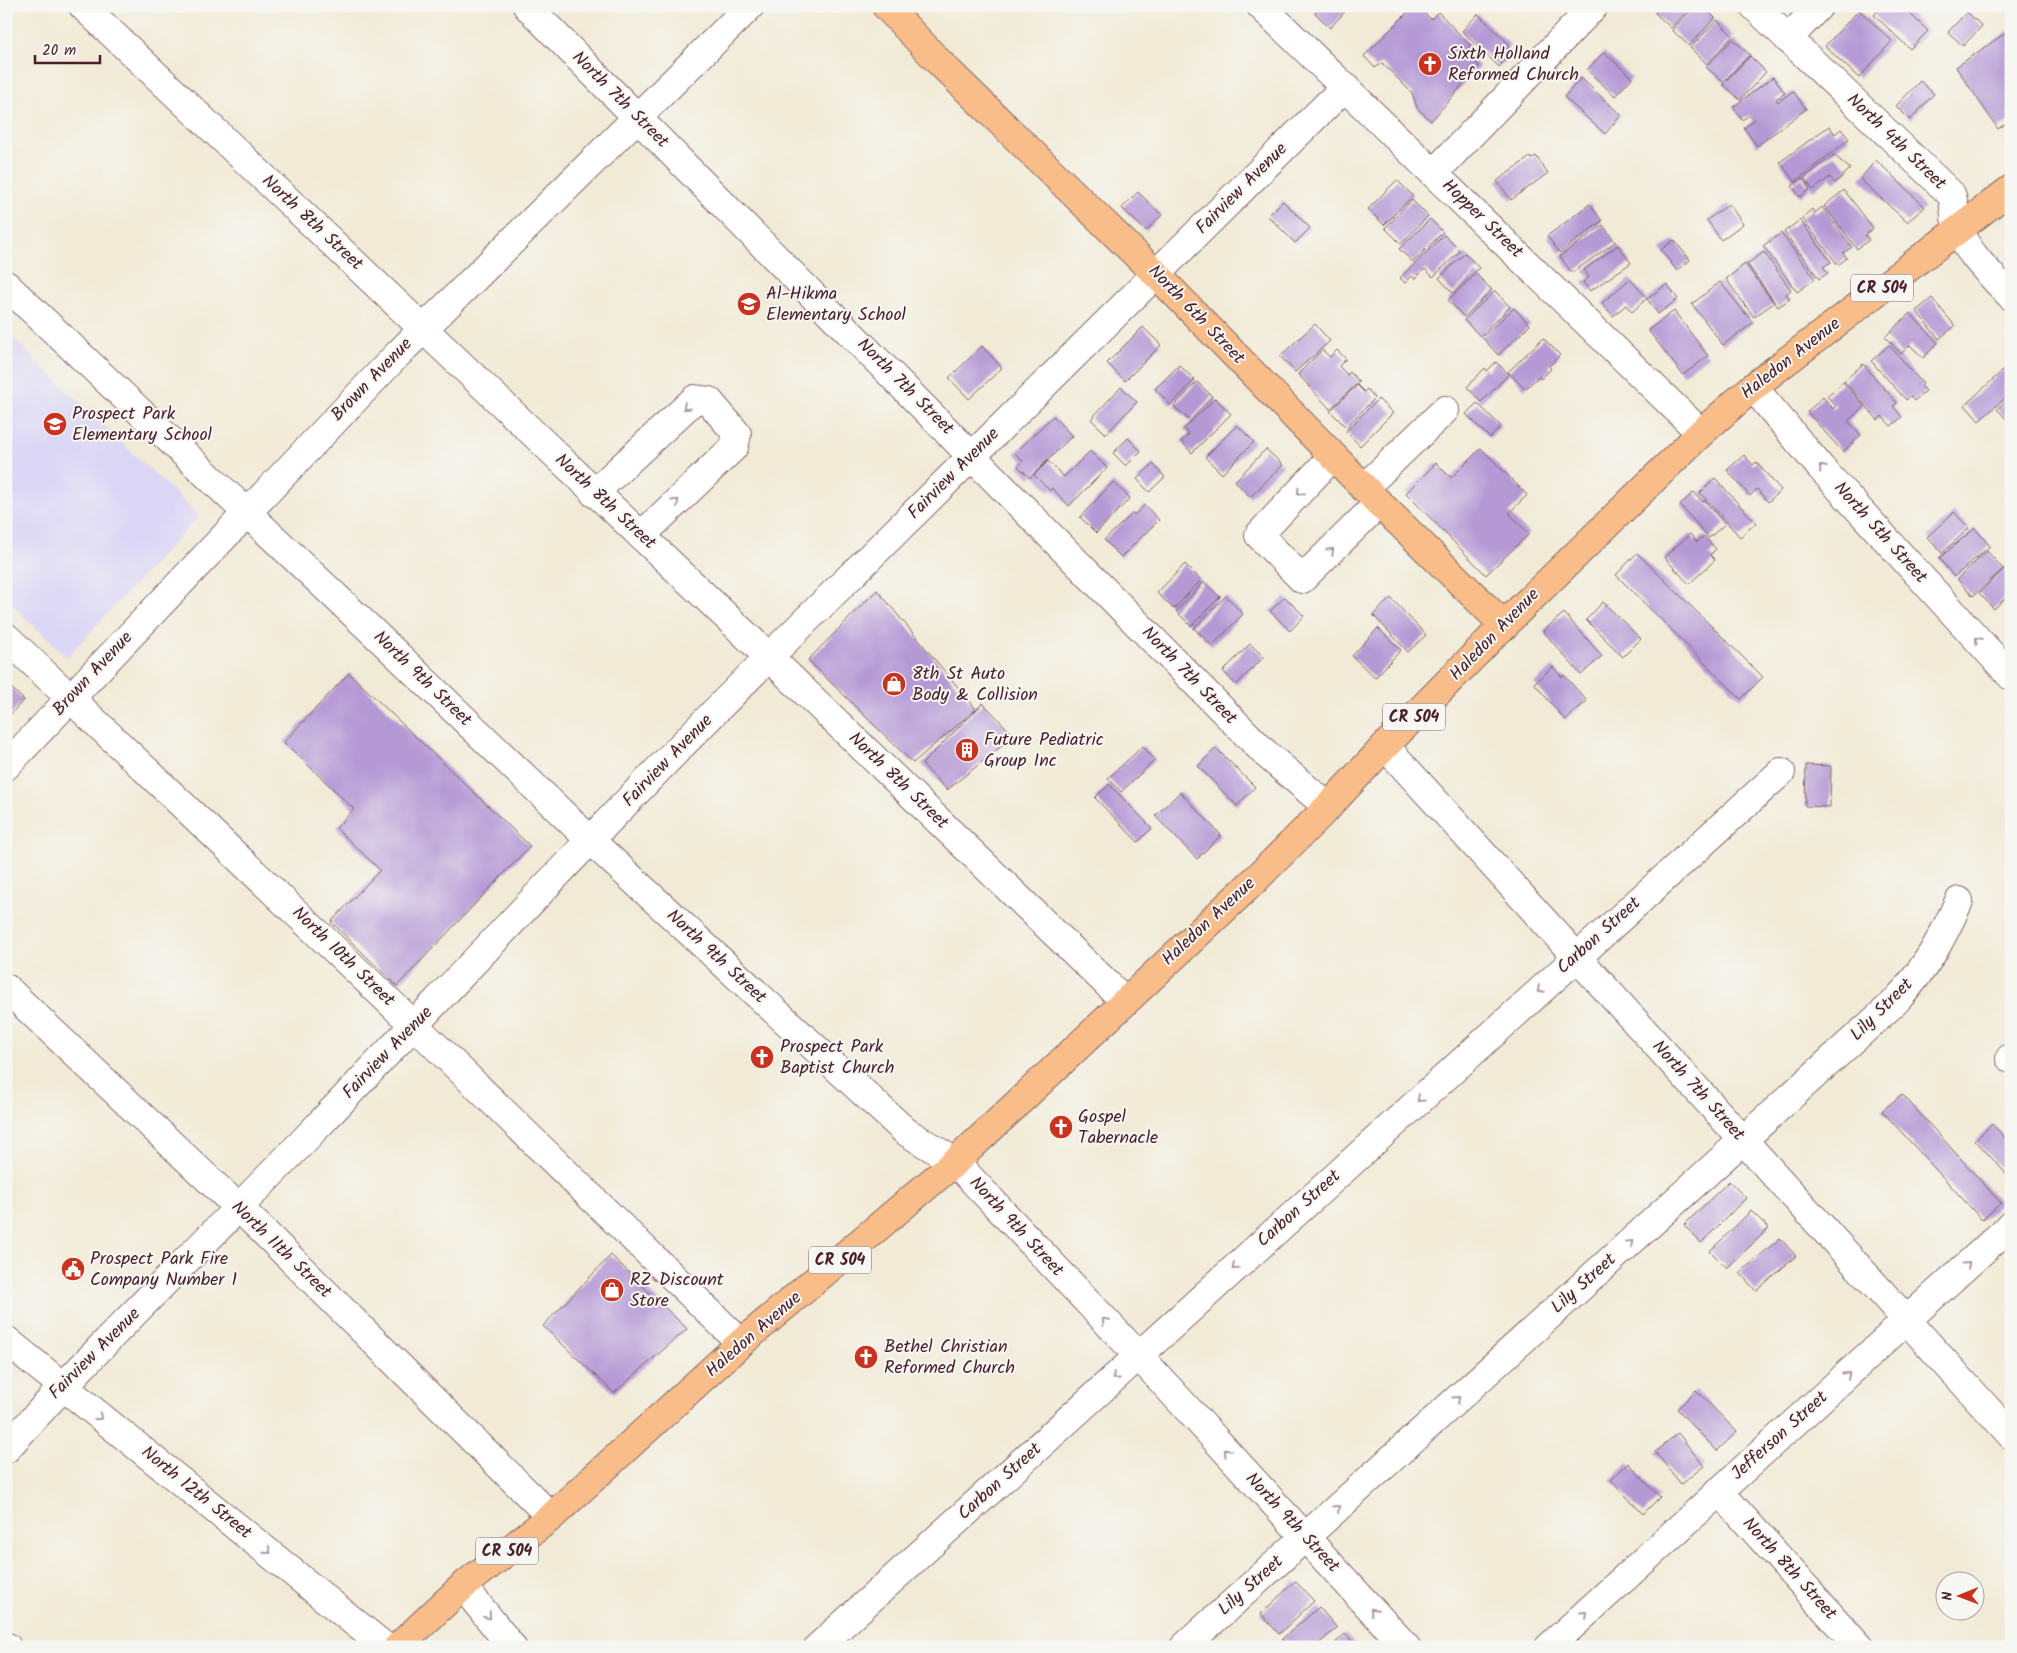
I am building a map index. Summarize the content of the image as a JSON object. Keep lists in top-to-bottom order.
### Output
{
  "streets": {
    "main road": ["CR 504", "North 6th Street", "Haledon Avenue"],
    "street": [
      "North 7th Street",
      "North 4th Street",
      "Fairview Avenue",
      "Hopper Street",
      "North 8th Street",
      "Brown Avenue",
      "North 5th Street",
      "North 9th Street",
      "Carbon Street",
      "North 10th Street",
      "Lily Street",
      "North 11th Street",
      "Jefferson Street",
      "North 12th Street"
    ]
  },
  "crossings": [
    ["North 7th Street", "Fairview Avenue"],
    ["North 7th Street", "Haledon Avenue"],
    ["North 7th Street", "Brown Avenue"],
    ["North 7th Street", "Carbon Street"],
    ["North 7th Street", "Lily Street"],
    ["North 7th Street", "Jefferson Street"],
    ["North 4th Street", "Haledon Avenue"],
    ["Fairview Avenue", "Hopper Street"],
    ["Fairview Avenue", "North 8th Street"],
    ["Fairview Avenue", "North 6th Street"],
    ["Fairview Avenue", "North 9th Street"],
    ["Fairview Avenue", "North 10th Street"],
    ["Fairview Avenue", "North 11th Street"],
    ["Fairview Avenue", "North 12th Street"],
    ["Hopper Street", "Haledon Avenue"],
    ["North 8th Street", "Haledon Avenue"],
    ["North 8th Street", "Brown Avenue"],
    ["North 8th Street", "Jefferson Street"],
    ["North 6th Street", "Haledon Avenue"],
    ["Haledon Avenue", "North 5th Street"],
    ["Haledon Avenue", "North 9th Street"],
    ["Haledon Avenue", "North 10th Street"],
    ["Haledon Avenue", "North 11th Street"],
    ["Brown Avenue", "North 9th Street"],
    ["Brown Avenue", "North 10th Street"],
    ["North 9th Street", "Carbon Street"],
    ["North 9th Street", "Lily Street"]
  ],
  "one_way": [
    "North 5th Street",
    "Carbon Street",
    "Lily Street",
    "Jefferson Street",
    "North 12th Street"
  ],
  "places": {
    "church": [
      "Sixth Holland Reformed Church",
      "Prospect Park Baptist Church",
      "Gospel Tabernacle",
      "Bethel Christian Reformed Church"
    ],
    "school or university": ["Al-Hikma Elementary School", "Prospect Park Elementary School"],
    "shop": ["8th St Auto Body & Collision", "RZ Discount Store"],
    "building": ["Future Pediatric Group Inc"],
    "public building": ["Prospect Park Fire Company Number 1"]
  },
  "scale_bar": "20 m",
  "north": "left"
}
